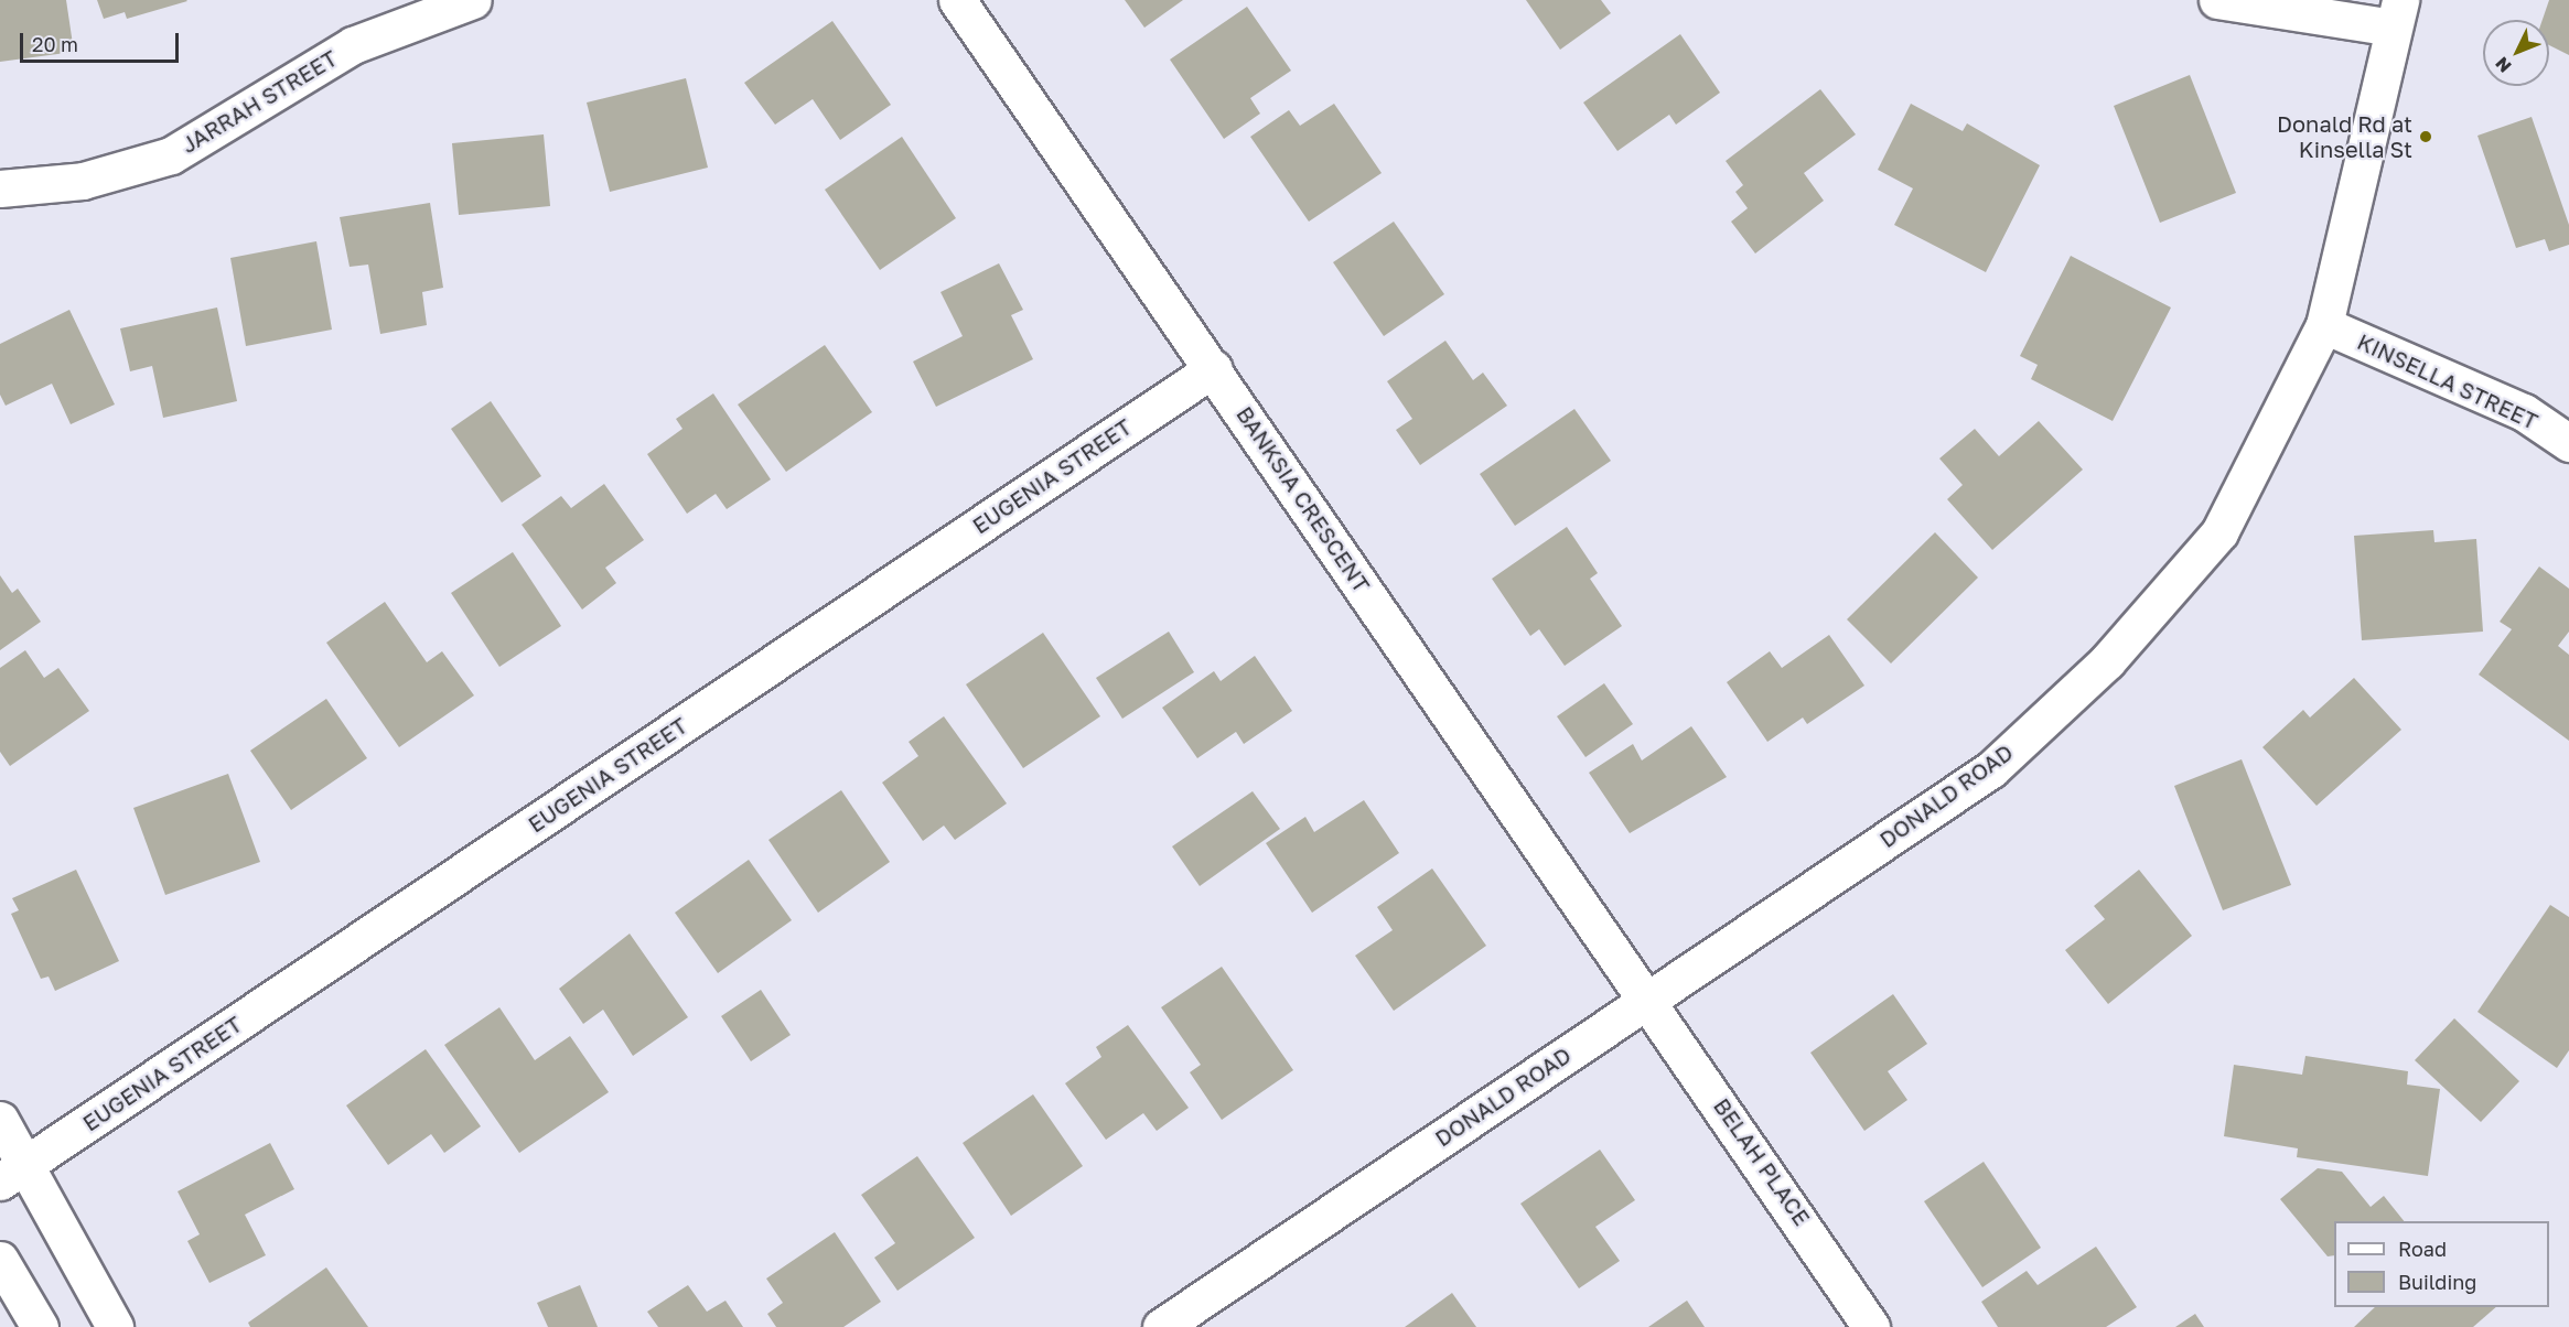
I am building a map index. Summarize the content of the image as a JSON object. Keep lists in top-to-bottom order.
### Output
{
  "streets": {
    "street": [
      "JARRAH STREET",
      "KINSELLA STREET",
      "EUGENIA STREET",
      "BANKSIA CRESCENT",
      "DONALD ROAD",
      "BELAH PLACE"
    ]
  },
  "crossings": [
    ["KINSELLA STREET", "DONALD ROAD"],
    ["EUGENIA STREET", "BANKSIA CRESCENT"],
    ["BANKSIA CRESCENT", "DONALD ROAD"],
    ["BANKSIA CRESCENT", "BELAH PLACE"],
    ["DONALD ROAD", "BELAH PLACE"]
  ],
  "places": ["Donald Rd at Kinsella St"],
  "legend": ["Road", "Building"],
  "scale_bar": "20 m",
  "north": "bottom left"
}
